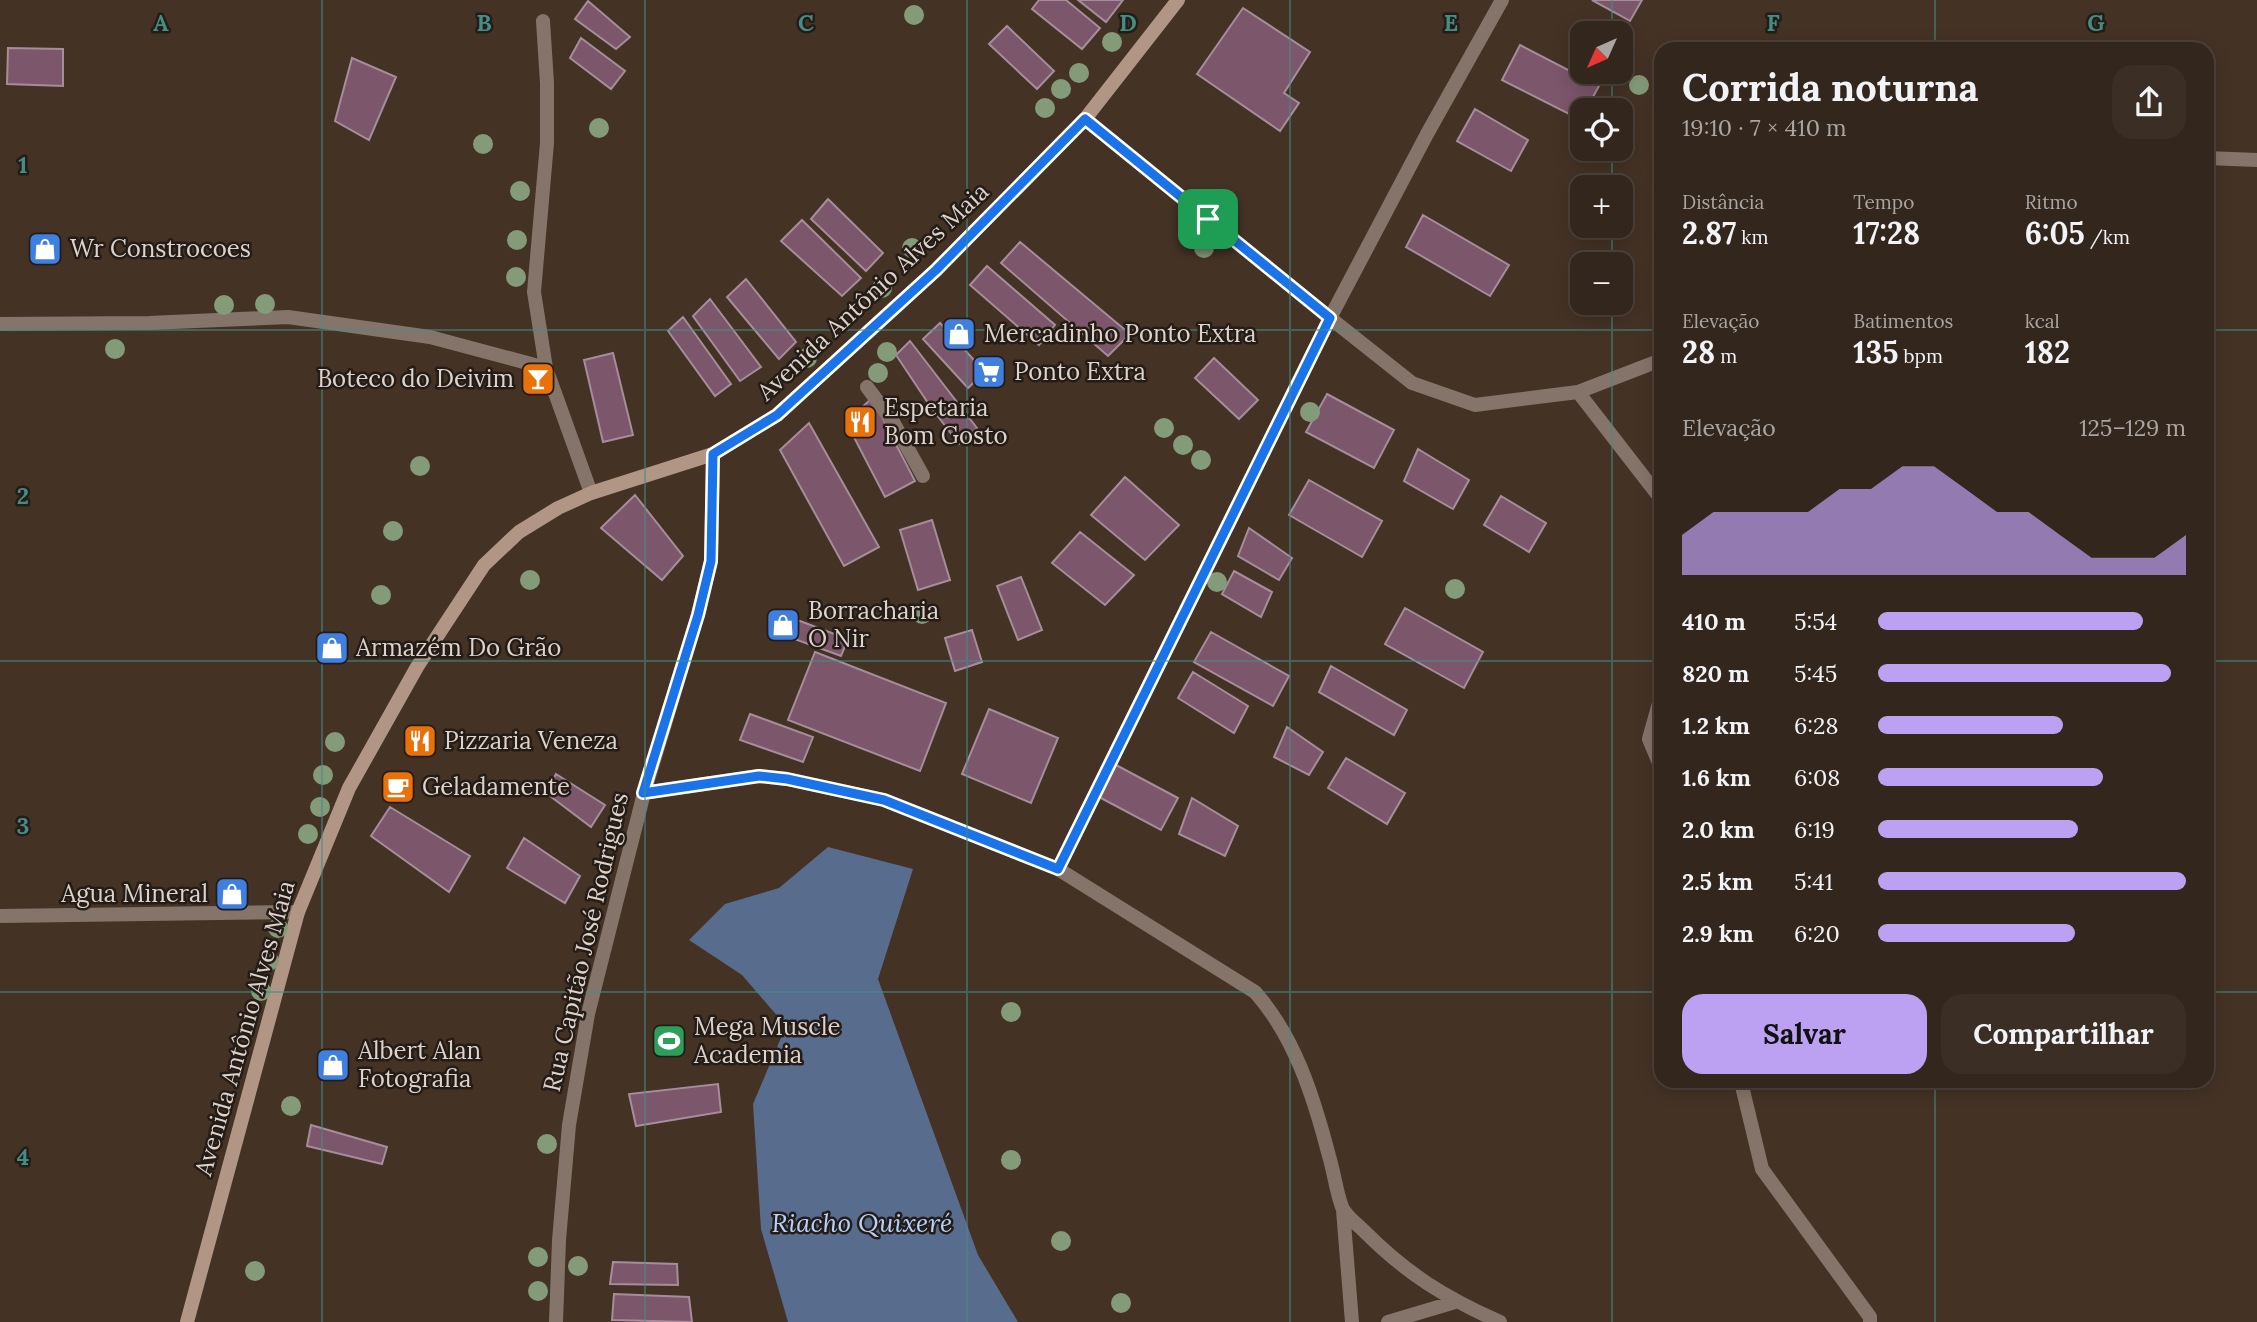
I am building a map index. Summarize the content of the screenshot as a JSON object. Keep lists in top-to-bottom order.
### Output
{
  "streets": {
    "main road": ["Avenida Antônio Alves Maia"],
    "street": ["Rua Capitão José Rodrigues"]
  },
  "crossings": [
    ["Avenida Antônio Alves Maia", "Rua Capitão José Rodrigues"]
  ],
  "water": ["Riacho Quixeré"],
  "places": {
    "shop": [
      "Wr Constrocoes",
      "Mercadinho Ponto Extra",
      "Borracharia O Nir",
      "Armazém Do Grão",
      "Agua Mineral",
      "Albert Alan Fotografia"
    ],
    "supermarket": ["Ponto Extra"],
    "bar": ["Boteco do Deivim"],
    "restaurant": ["Espetaria Bom Gosto", "Pizzaria Veneza"],
    "cafe": ["Geladamente"],
    "sports": ["Mega Muscle Academia"]
  },
  "north": "bottom left",
  "page": {
    "map_buttons": ["+", "−"],
    "heading": ["Corrida noturna", "19:10 · 7 × 410 m"],
    "stats": [
      ["Distância", "2.87 km"],
      ["Tempo", "17:28"],
      ["Ritmo", "6:05 /km"],
      ["Elevação", "28 m"],
      ["Batimentos", "135 bpm"],
      ["kcal", "182"]
    ],
    "chart": ["Elevação", "125–129 m"],
    "list": [
      {
        "name": "410 m",
        "note": "5:54"
      },
      {
        "name": "820 m",
        "note": "5:45"
      },
      {
        "name": "1.2 km",
        "note": "6:28"
      },
      {
        "name": "1.6 km",
        "note": "6:08"
      },
      {
        "name": "2.0 km",
        "note": "6:19"
      },
      {
        "name": "2.5 km",
        "note": "5:41"
      },
      {
        "name": "2.9 km",
        "note": "6:20"
      }
    ],
    "buttons": ["Salvar", "Compartilhar"]
  },
  "grid": {
    "columns": [
      "A",
      "B",
      "C",
      "D",
      "E",
      "F",
      "G"
    ],
    "rows": [
      "1",
      "2",
      "3",
      "4"
    ]
  }
}
